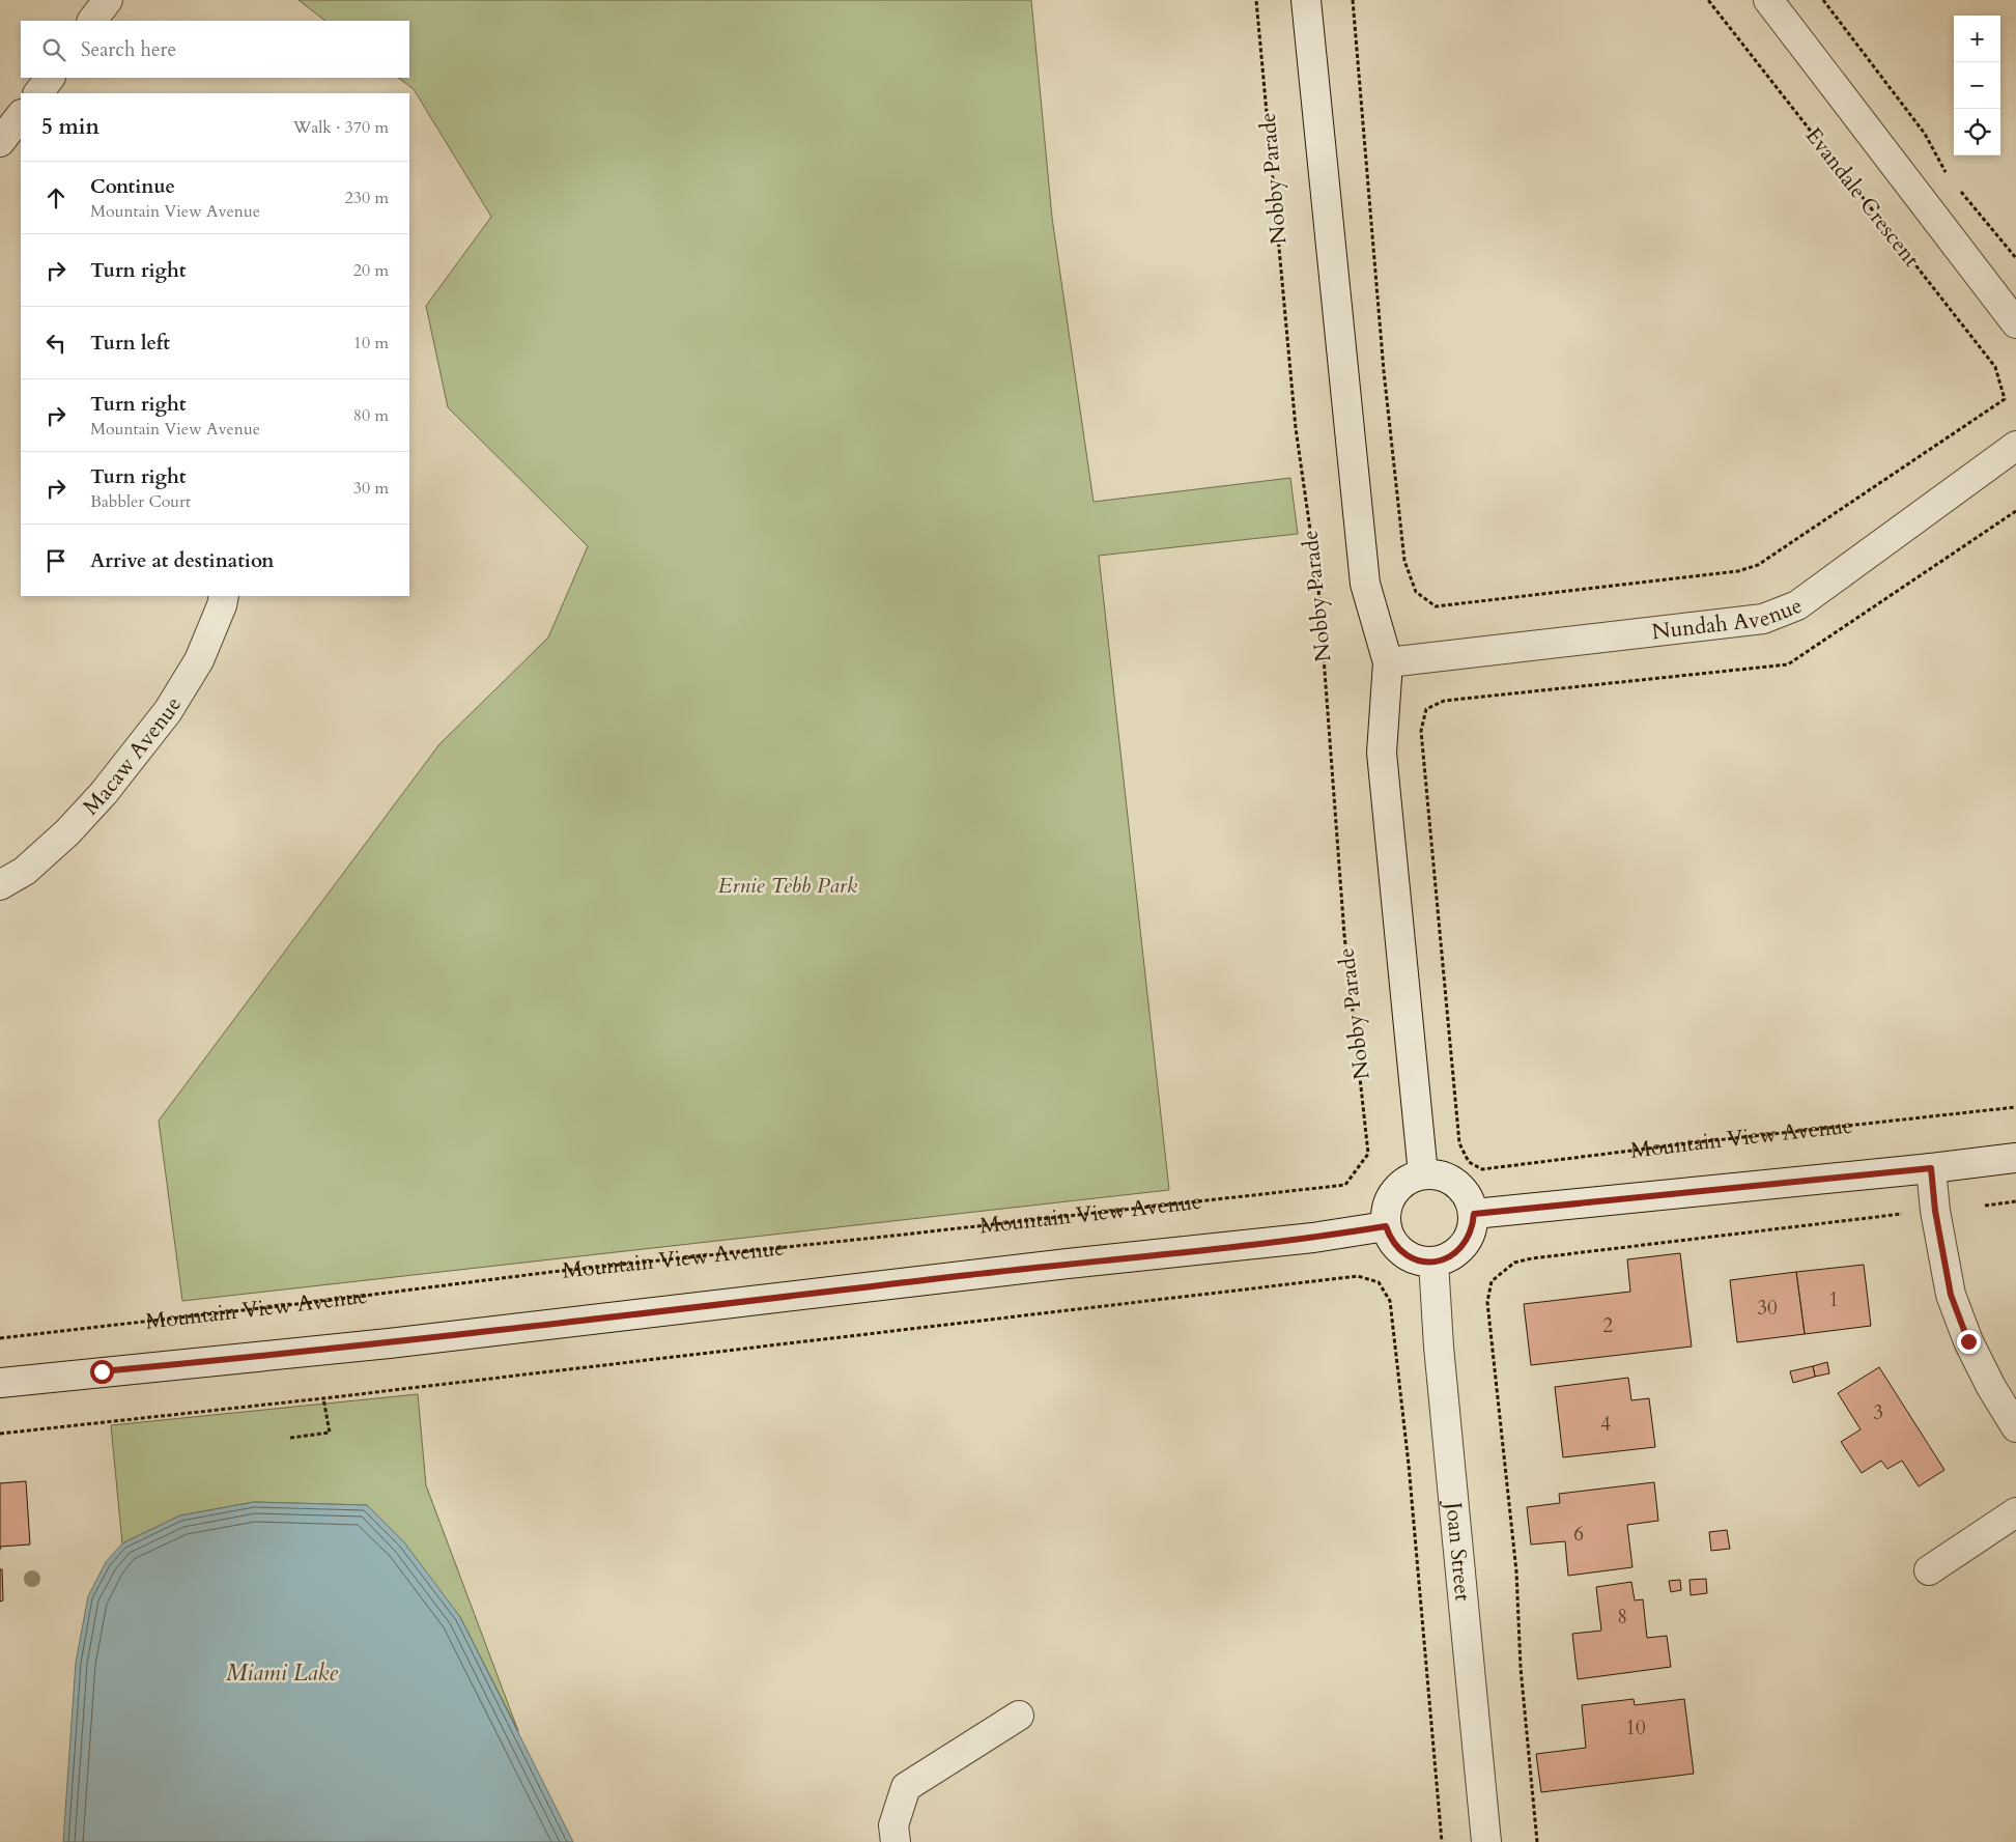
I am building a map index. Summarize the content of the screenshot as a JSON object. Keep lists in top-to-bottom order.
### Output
{
  "streets": {
    "street": [
      "Evandale Crescent",
      "Nundah Avenue",
      "Macaw Avenue",
      "Mountain View Avenue",
      "Joan Street"
    ],
    "path": ["Nobby Parade"]
  },
  "crossings": [
    ["Nobby Parade", "Mountain View Avenue"],
    ["Evandale Crescent", "Nundah Avenue"],
    ["Mountain View Avenue", "Joan Street"]
  ],
  "water": ["Miami Lake"],
  "parks": ["Ernie Tebb Park"],
  "house_numbers": [
    "1",
    "30",
    "2",
    "3",
    "4",
    "6",
    "8",
    "10"
  ],
  "page": {
    "map_buttons": ["+", "−"],
    "search": "Search here",
    "heading": ["5 min", "Walk · 370 m"],
    "list": [
      ["Continue", "Mountain View Avenue", "230 m"],
      ["Turn right", "20 m"],
      ["Turn left", "10 m"],
      ["Turn right", "Mountain View Avenue", "80 m"],
      ["Turn right", "Babbler Court", "30 m"],
      "Arrive at destination"
    ]
  }
}
